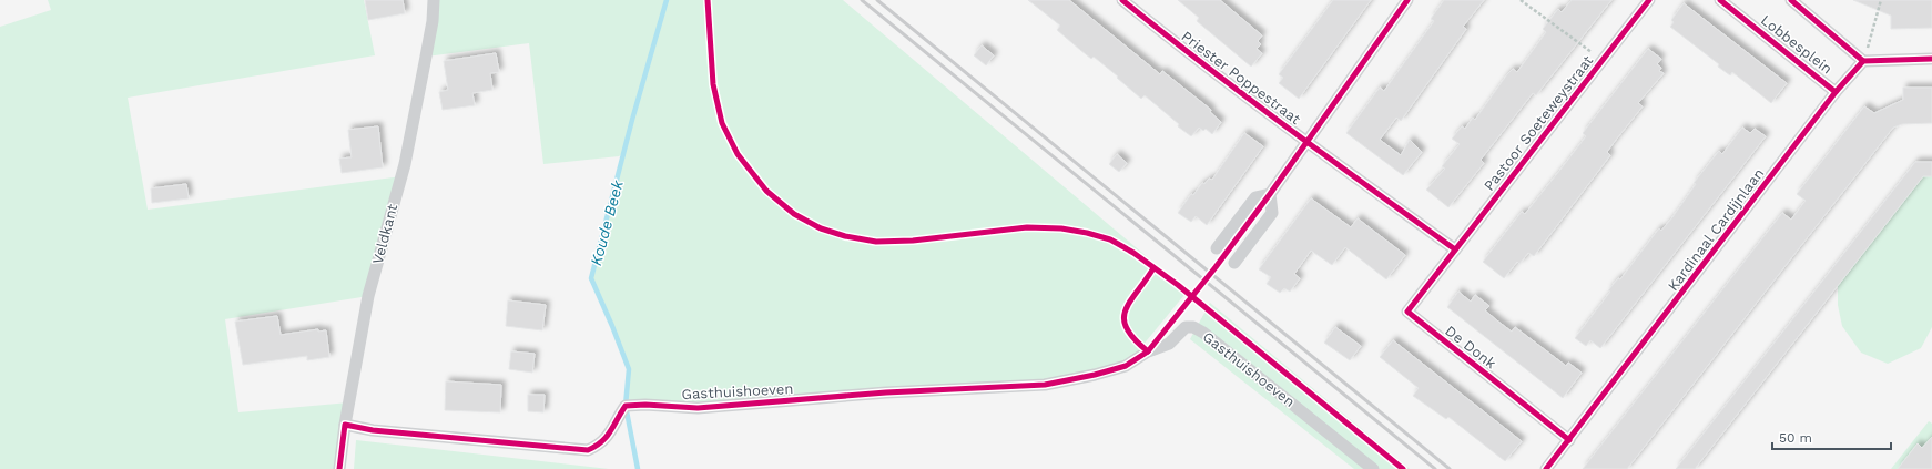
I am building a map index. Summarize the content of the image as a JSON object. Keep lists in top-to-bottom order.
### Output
{
  "streets": {
    "street": [
      "Lobbesplein",
      "Priester Poppestraat",
      "Pastoor Soeteweystraat",
      "Kardinaal Cardijnlaan",
      "Veldkant",
      "De Donk",
      "Gasthuishoeven"
    ]
  },
  "crossings": [
    ["Lobbesplein", "Kardinaal Cardijnlaan"],
    ["Priester Poppestraat", "Pastoor Soeteweystraat"],
    ["Pastoor Soeteweystraat", "De Donk"],
    ["Kardinaal Cardijnlaan", "De Donk"],
    ["Veldkant", "Gasthuishoeven"]
  ],
  "water": ["Koude Beek"],
  "scale_bar": "50 m"
}
